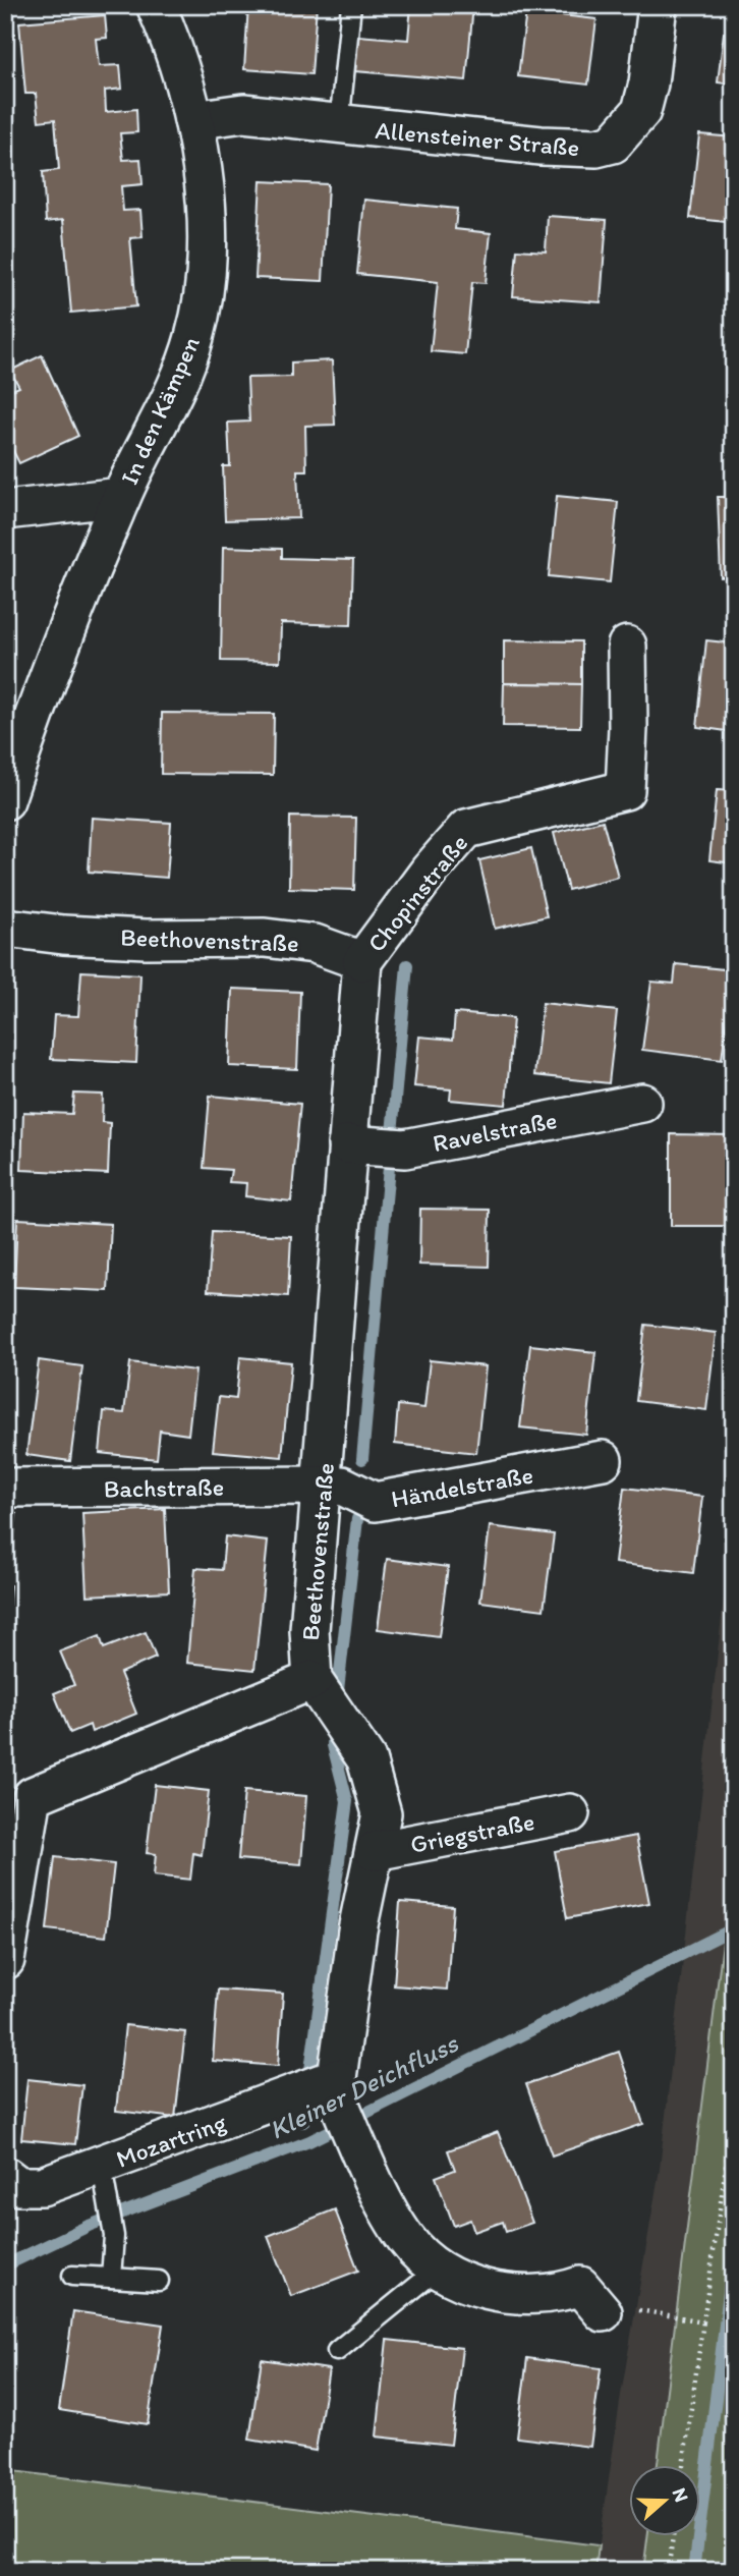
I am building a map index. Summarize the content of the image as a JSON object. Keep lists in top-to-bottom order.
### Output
{
  "streets": {
    "street": [
      "Allensteiner Straße",
      "In den Kämpen",
      "Chopinstraße",
      "Beethovenstraße",
      "Ravelstraße",
      "Händelstraße",
      "Bachstraße",
      "Griegstraße",
      "Mozartring"
    ]
  },
  "crossings": [
    ["Allensteiner Straße", "In den Kämpen"],
    ["Chopinstraße", "Beethovenstraße"],
    ["Beethovenstraße", "Ravelstraße"],
    ["Beethovenstraße", "Händelstraße"],
    ["Beethovenstraße", "Bachstraße"],
    ["Händelstraße", "Bachstraße"]
  ],
  "water": ["Kleiner Deichfluss"],
  "north": "right"
}
